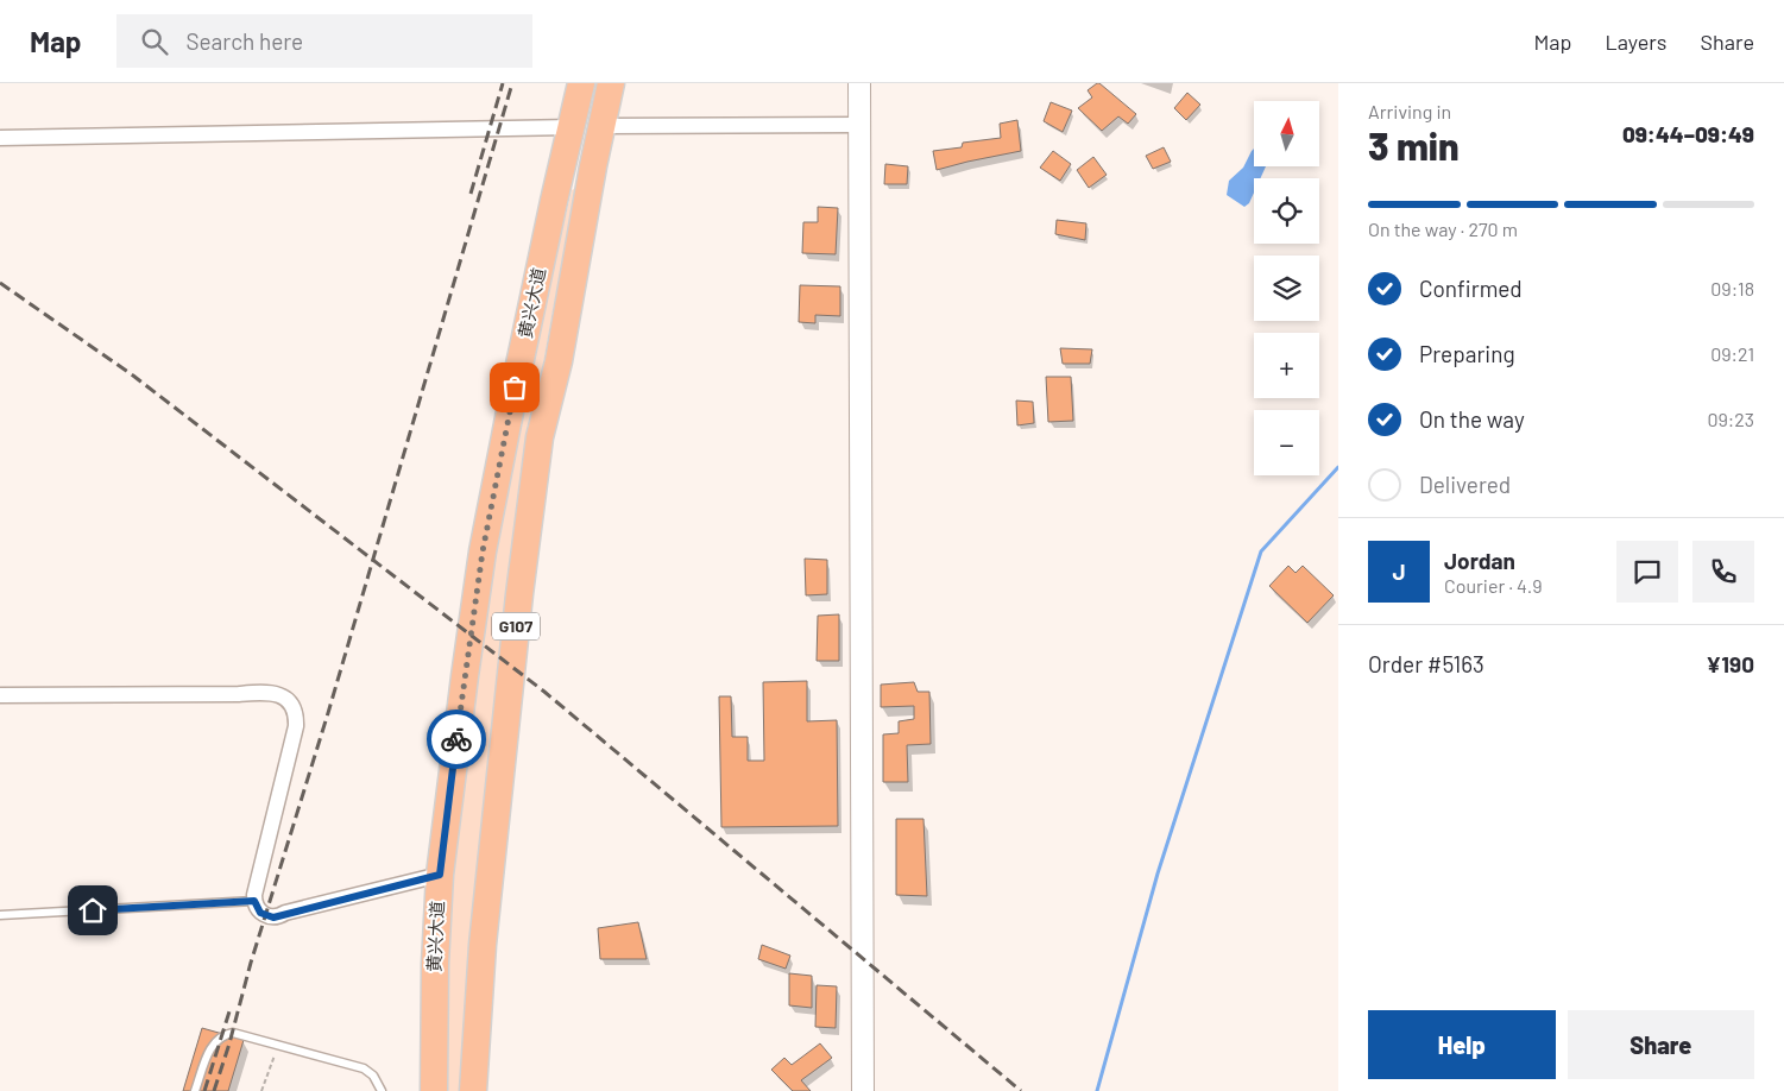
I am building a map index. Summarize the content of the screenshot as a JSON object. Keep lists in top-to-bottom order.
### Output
{
  "streets": {
    "highway": ["黄兴大道", "G107"]
  },
  "north": "top",
  "page": {
    "header": "Map",
    "search": "Search here",
    "nav": ["Map", "Layers", "Share"],
    "heading": ["3 min", "Arriving in", "09:44–09:49"],
    "panel": [
      "Jordan",
      "Courier · 4.9",
      "Order #5163",
      "¥190"
    ],
    "map_buttons": ["+", "−"],
    "bar": "On the way · 270 m",
    "list": [
      ["Confirmed", "09:18"],
      ["Preparing", "09:21"],
      ["On the way", "09:23"],
      "Delivered"
    ],
    "round": "J",
    "buttons": ["Help", "Share"]
  }
}
